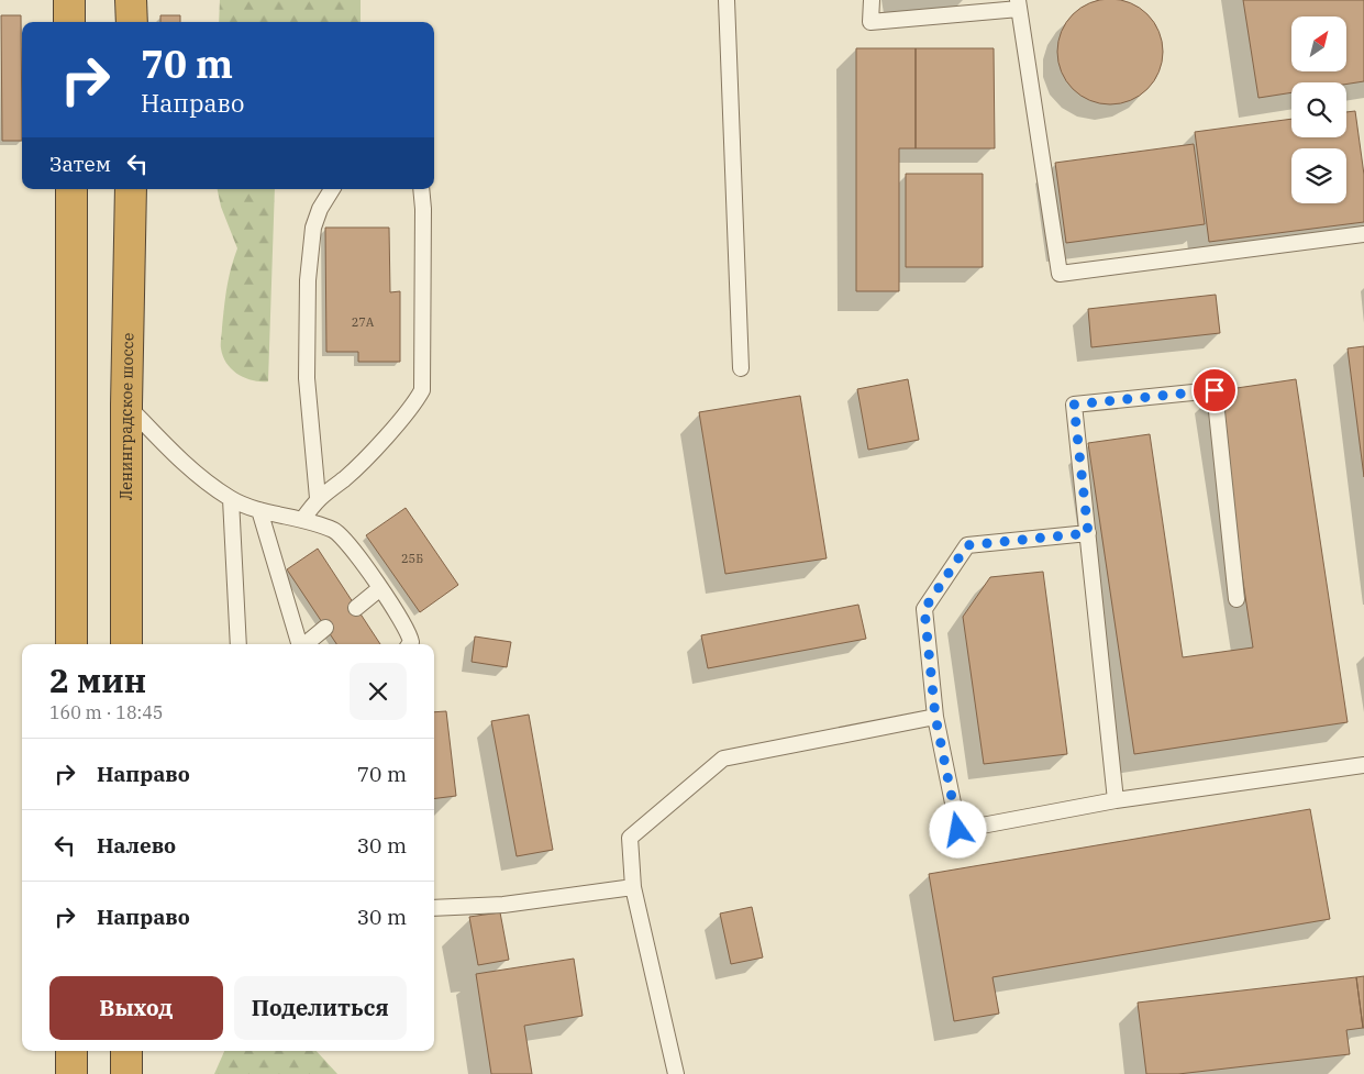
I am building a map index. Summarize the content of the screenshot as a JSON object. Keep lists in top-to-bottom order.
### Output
{
  "streets": {
    "highway": ["Ленинградское шоссе"]
  },
  "house_numbers": ["27А", "25Б"],
  "north": "top right",
  "page": {
    "turn": ["70 m", "Направо"],
    "then": "Затем",
    "heading": ["2 мин", "160 m · 18:45"],
    "list": [
      {
        "name": "Направо",
        "value": "70 m"
      },
      {
        "name": "Налево",
        "value": "30 m"
      },
      {
        "name": "Направо",
        "value": "30 m"
      }
    ],
    "buttons": ["Выход", "Поделиться"]
  }
}
